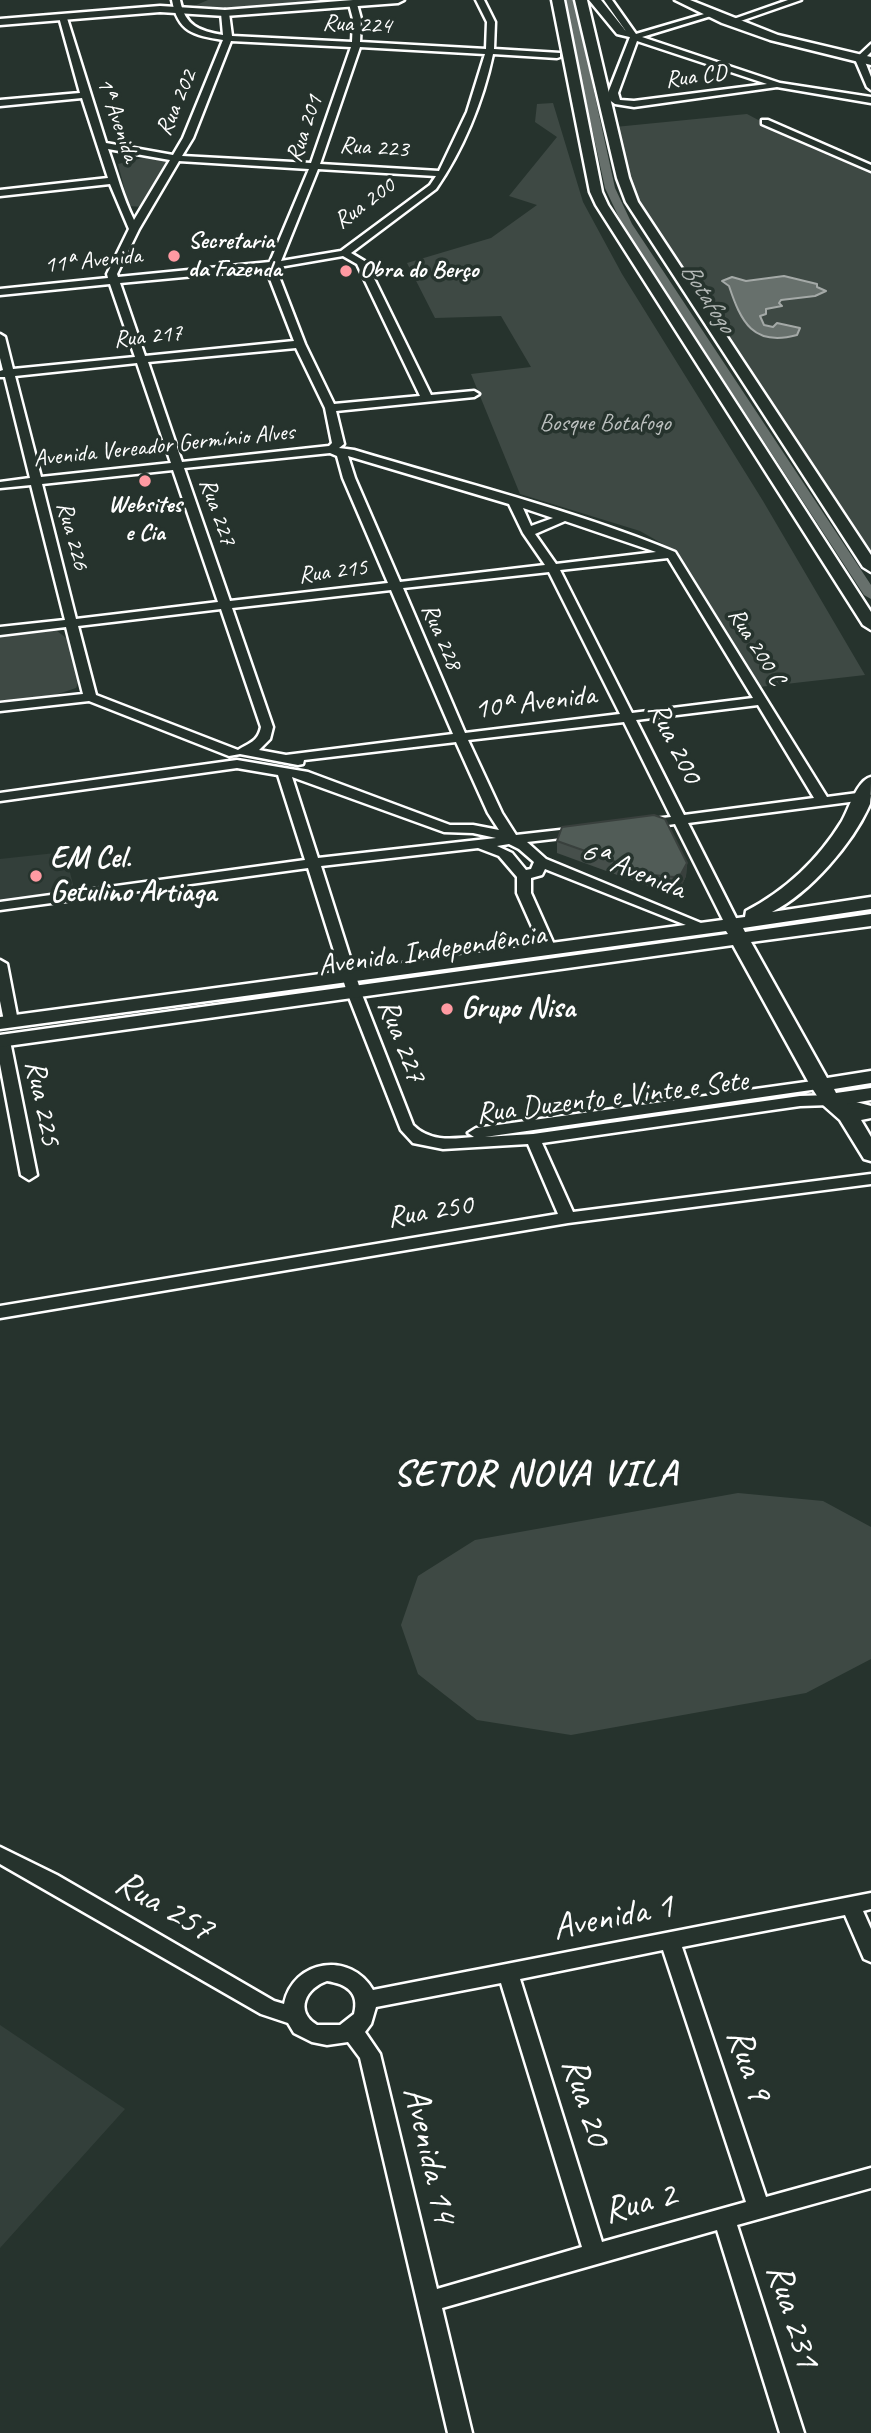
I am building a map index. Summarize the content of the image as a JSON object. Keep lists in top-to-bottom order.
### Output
{
  "streets": {
    "main road": ["Rua 200", "Avenida Independência"],
    "street": [
      "Rua 224",
      "Rua CD",
      "Rua 202",
      "1ª Avenida",
      "Rua 201",
      "Rua 223",
      "11ª Avenida",
      "Rua 217",
      "Avenida Vereador Germínio Alves",
      "Rua 227",
      "Rua 226",
      "Rua 215",
      "Rua 228",
      "Rua 200 C",
      "10ª Avenida",
      "6ª Avenida",
      "Rua Duzento e Vinte e Sete",
      "Rua 225",
      "Rua 250",
      "Rua 257",
      "Avenida 1",
      "Rua 9",
      "Rua 20",
      "Avenida 14",
      "Rua 2",
      "Rua 231"
    ]
  },
  "crossings": [
    ["Rua 224", "Rua 202"],
    ["Rua 224", "Rua 201"],
    ["Rua 224", "Rua 200"],
    ["Rua 202", "1ª Avenida"],
    ["Rua 202", "Rua 223"],
    ["Rua 202", "11ª Avenida"],
    ["Rua 202", "Rua 227"],
    ["Rua 201", "Rua 223"],
    ["Rua 201", "Rua 200"],
    ["Rua 201", "11ª Avenida"],
    ["Rua 223", "Rua 200"],
    ["Rua 200", "11ª Avenida"],
    ["Rua 200", "Rua 215"],
    ["Rua 200", "10ª Avenida"],
    ["Rua 200", "Avenida Independência"],
    ["Rua 200", "Rua Duzento e Vinte e Sete"],
    ["11ª Avenida", "Rua 227"],
    ["Rua 217", "Rua 227"],
    ["Rua 217", "Rua 226"],
    ["Avenida Vereador Germínio Alves", "Rua 227"],
    ["Avenida Vereador Germínio Alves", "Rua 226"],
    ["Avenida Vereador Germínio Alves", "Rua 228"],
    ["Rua 227", "Rua 215"],
    ["Rua 227", "6ª Avenida"],
    ["Rua 227", "Avenida Independência"],
    ["Rua 227", "Rua Duzento e Vinte e Sete"],
    ["Rua 226", "Rua 215"],
    ["Rua 226", "6ª Avenida"],
    ["Rua 215", "Rua 228"],
    ["Rua 215", "Rua 200 C"],
    ["Rua 228", "10ª Avenida"],
    ["Rua 228", "6ª Avenida"],
    ["Rua 200 C", "10ª Avenida"],
    ["10ª Avenida", "6ª Avenida"],
    ["6ª Avenida", "Avenida Independência"],
    ["Avenida Independência", "Rua 225"],
    ["Rua 257", "Avenida 1"],
    ["Rua 257", "Avenida 14"],
    ["Avenida 1", "Rua 9"],
    ["Avenida 1", "Rua 20"],
    ["Avenida 1", "Avenida 14"],
    ["Rua 9", "Rua 2"],
    ["Rua 20", "Rua 2"],
    ["Avenida 14", "Rua 2"],
    ["Rua 2", "Rua 231"]
  ],
  "districts": ["SETOR NOVA VILA"],
  "water": ["Botafogo"],
  "parks": ["Bosque Botafogo"],
  "places": [
    "Secretaria da Fazenda",
    "Obra do Berço",
    "Websites e Cia",
    "EM Cel. Getulino Artiaga",
    "Grupo Nisa"
  ]
}
